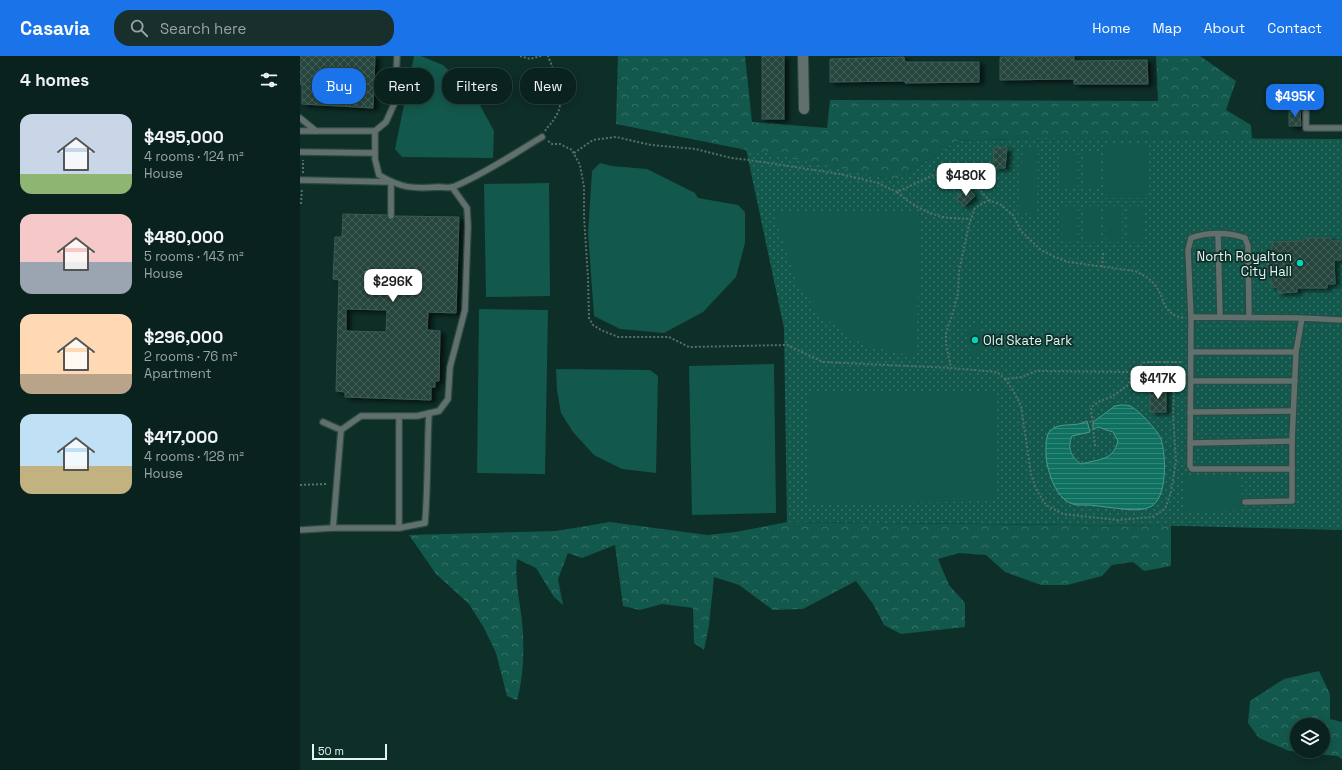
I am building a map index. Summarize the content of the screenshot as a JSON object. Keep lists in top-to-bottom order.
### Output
{
  "places": ["North Royalton City Hall", "Old Skate Park"],
  "scale_bar": "50 m",
  "page": {
    "header": "Casavia",
    "search": "Search here",
    "nav": [
      "Home",
      "Map",
      "About",
      "Contact"
    ],
    "heading": "4 homes",
    "chip": [
      "Buy",
      "Rent",
      "Filters",
      "New"
    ],
    "price": [
      "$495K",
      "$480K",
      "$296K",
      "$417K"
    ],
    "list": [
      {
        "name": "$495,000",
        "note": "4 rooms · 124 m² · House"
      },
      {
        "name": "$480,000",
        "note": "5 rooms · 143 m² · House"
      },
      {
        "name": "$296,000",
        "note": "2 rooms · 76 m² · Apartment"
      },
      {
        "name": "$417,000",
        "note": "4 rooms · 128 m² · House"
      }
    ],
    "scale": "50 m"
  }
}
